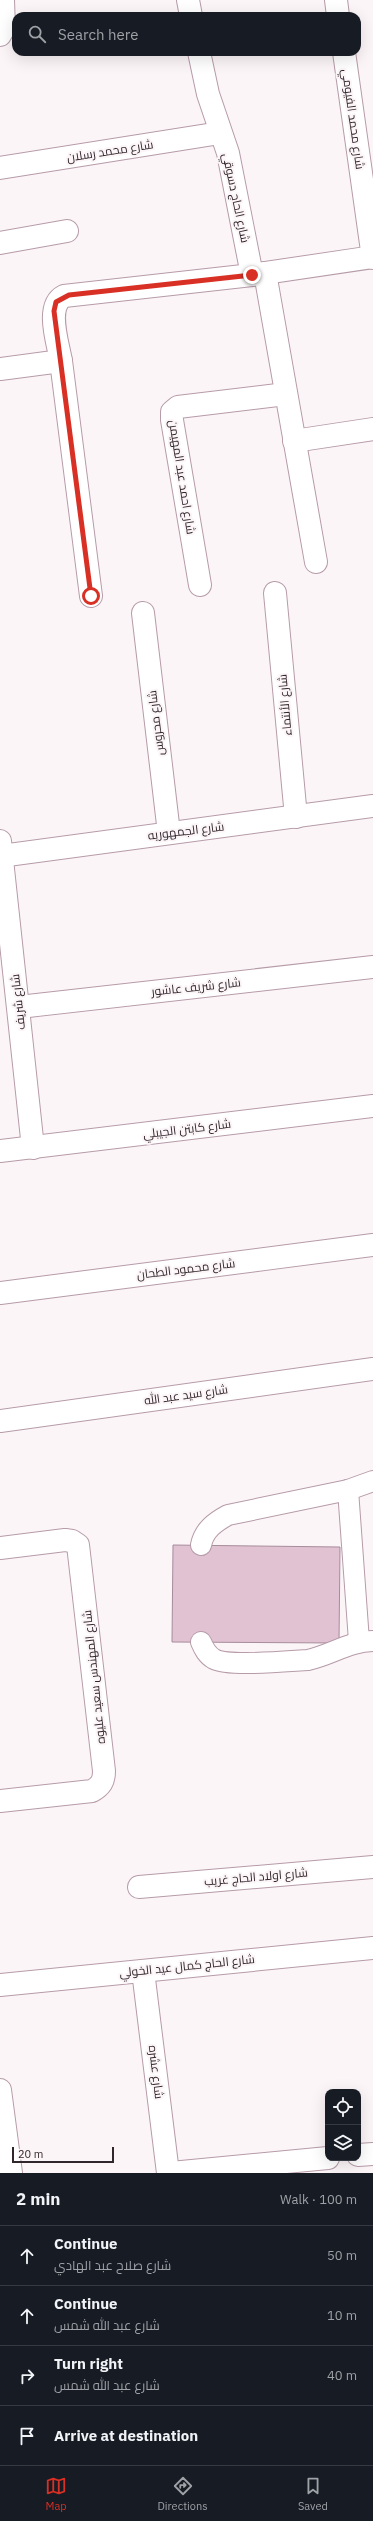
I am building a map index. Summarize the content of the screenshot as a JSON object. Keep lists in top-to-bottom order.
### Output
{
  "streets": {
    "street": [
      "شارع محمد الفيومي",
      "شارع محمد رسلان",
      "شارع الحاج دسوقي",
      "شارع احمد عبد المهيمن",
      "شارع الأنتماء",
      "شارع محروس",
      "شارع الجمهوريه",
      "شارع شريف عاشور",
      "شارع شريف",
      "شارع كابتن الجيبلي",
      "شارع محمود الطحان",
      "شارع سيد عبد الله",
      "شارع المهندس سعيد عليوه",
      "شارع اولاد الحاج غريب",
      "شارع الحاج كمال عيد الخولي",
      "شارع عشره"
    ]
  },
  "crossings": [
    ["شارع محمد رسلان", "شارع الحاج دسوقي"],
    ["شارع الحاج دسوقي", "شارع احمد عبد المهيمن"],
    ["شارع الأنتماء", "شارع الجمهوريه"],
    ["شارع محروس", "شارع الجمهوريه"],
    ["شارع الجمهوريه", "شارع شريف"],
    ["شارع شريف عاشور", "شارع شريف"],
    ["شارع شريف", "شارع كابتن الجيبلي"],
    ["شارع الحاج كمال عيد الخولي", "شارع عشره"]
  ],
  "scale_bar": "20 m",
  "page": {
    "search": "Search here",
    "scale": "20 m",
    "heading": ["2 min", "Walk · 100 m"],
    "list": [
      ["Continue", "شارع صلاح عبد الهادي", "50 m"],
      ["Continue", "شارع عبد الله شمس", "10 m"],
      ["Turn right", "شارع عبد الله شمس", "40 m"],
      "Arrive at destination"
    ],
    "nav": ["Map", "Directions", "Saved"]
  }
}
